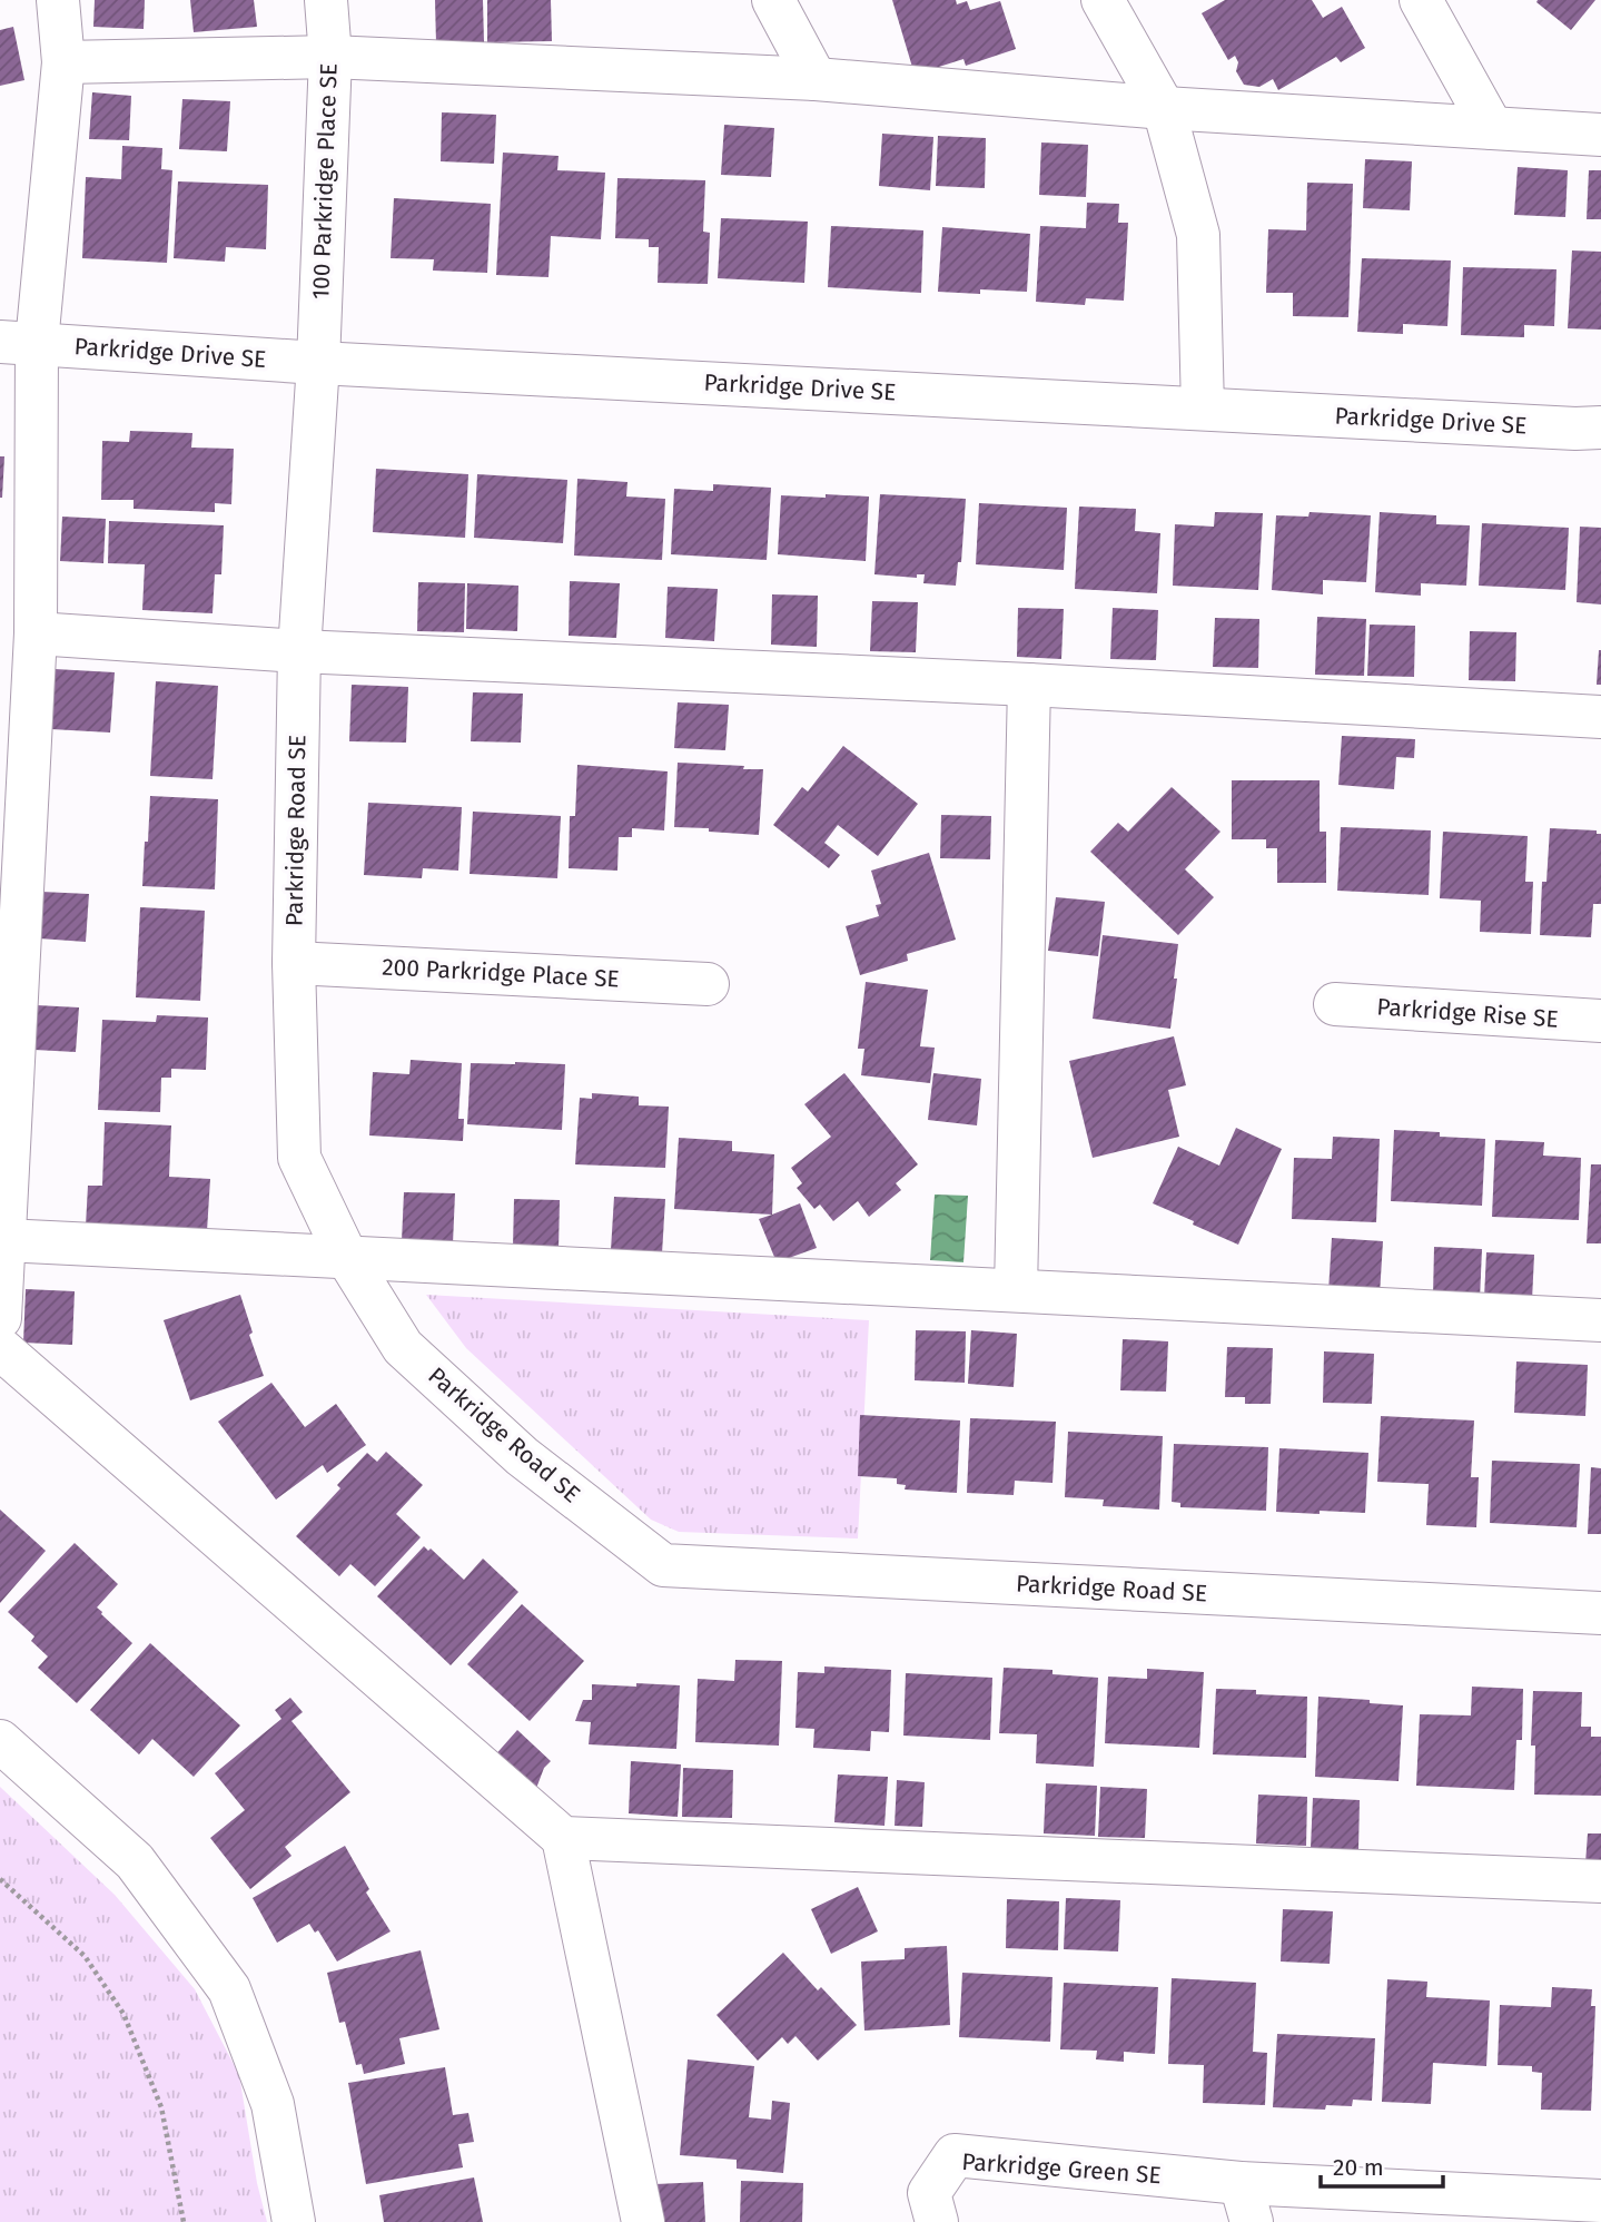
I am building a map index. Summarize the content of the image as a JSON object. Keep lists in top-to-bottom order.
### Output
{
  "streets": {
    "street": [
      "100 Parkridge Place SE",
      "Parkridge Drive SE",
      "Parkridge Road SE",
      "200 Parkridge Place SE",
      "Parkridge Rise SE",
      "Parkridge Green SE"
    ]
  },
  "crossings": [
    ["100 Parkridge Place SE", "Parkridge Drive SE"],
    ["100 Parkridge Place SE", "Parkridge Road SE"],
    ["Parkridge Drive SE", "Parkridge Road SE"],
    ["Parkridge Road SE", "200 Parkridge Place SE"]
  ],
  "scale_bar": "20 m"
}
